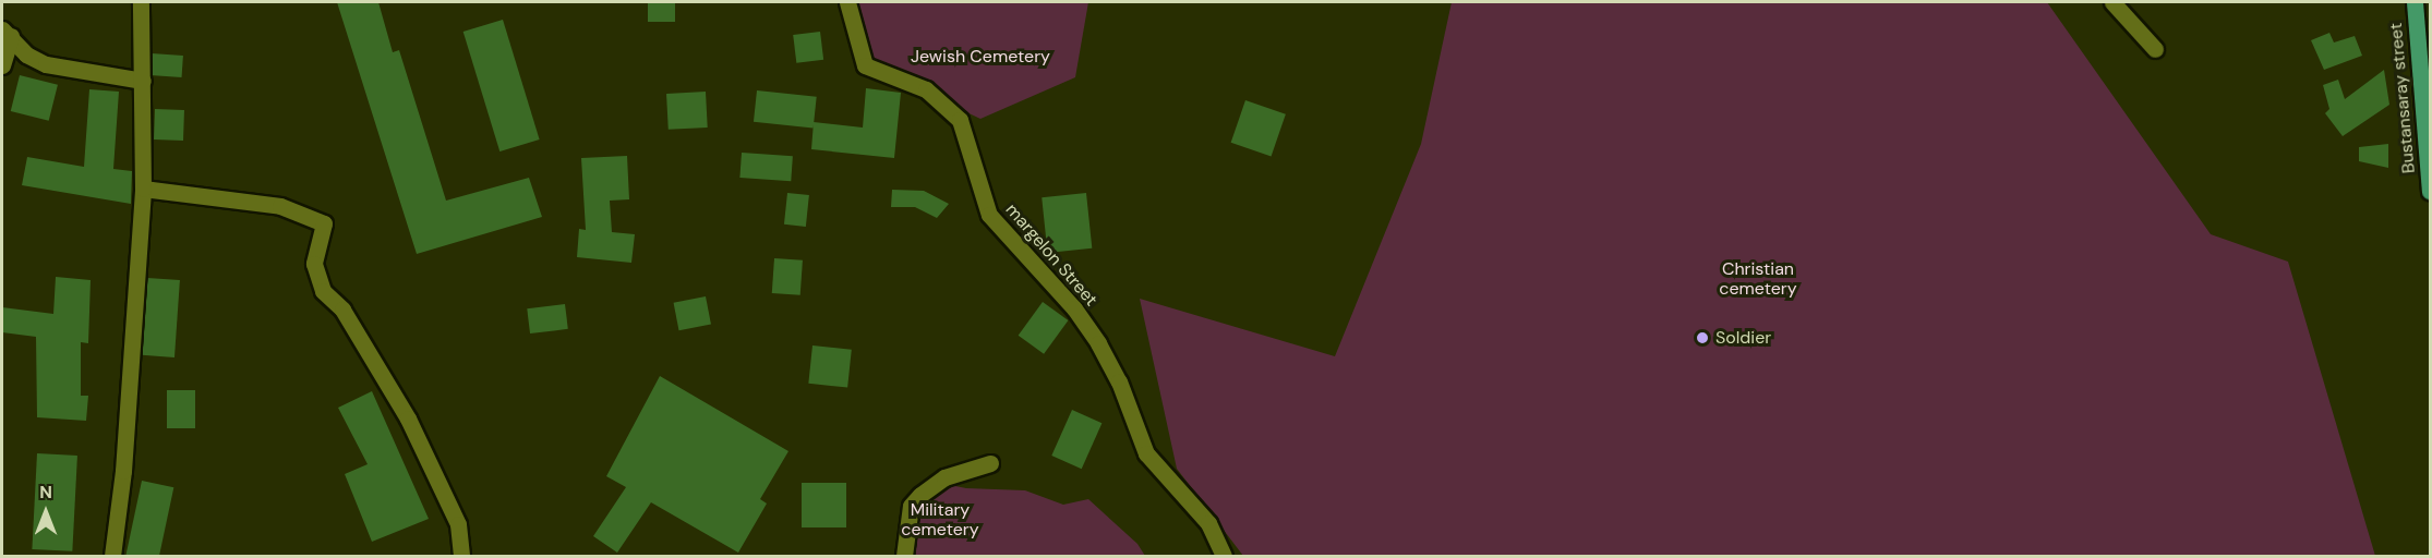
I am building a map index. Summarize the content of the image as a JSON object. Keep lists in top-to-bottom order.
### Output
{
  "streets": {
    "main road": ["Bustansaray street"],
    "street": ["margelon Street"]
  },
  "parks": ["Jewish Cemetery", "Christian cemetery", "Military cemetery"],
  "places": ["Soldier"],
  "north": "top"
}
